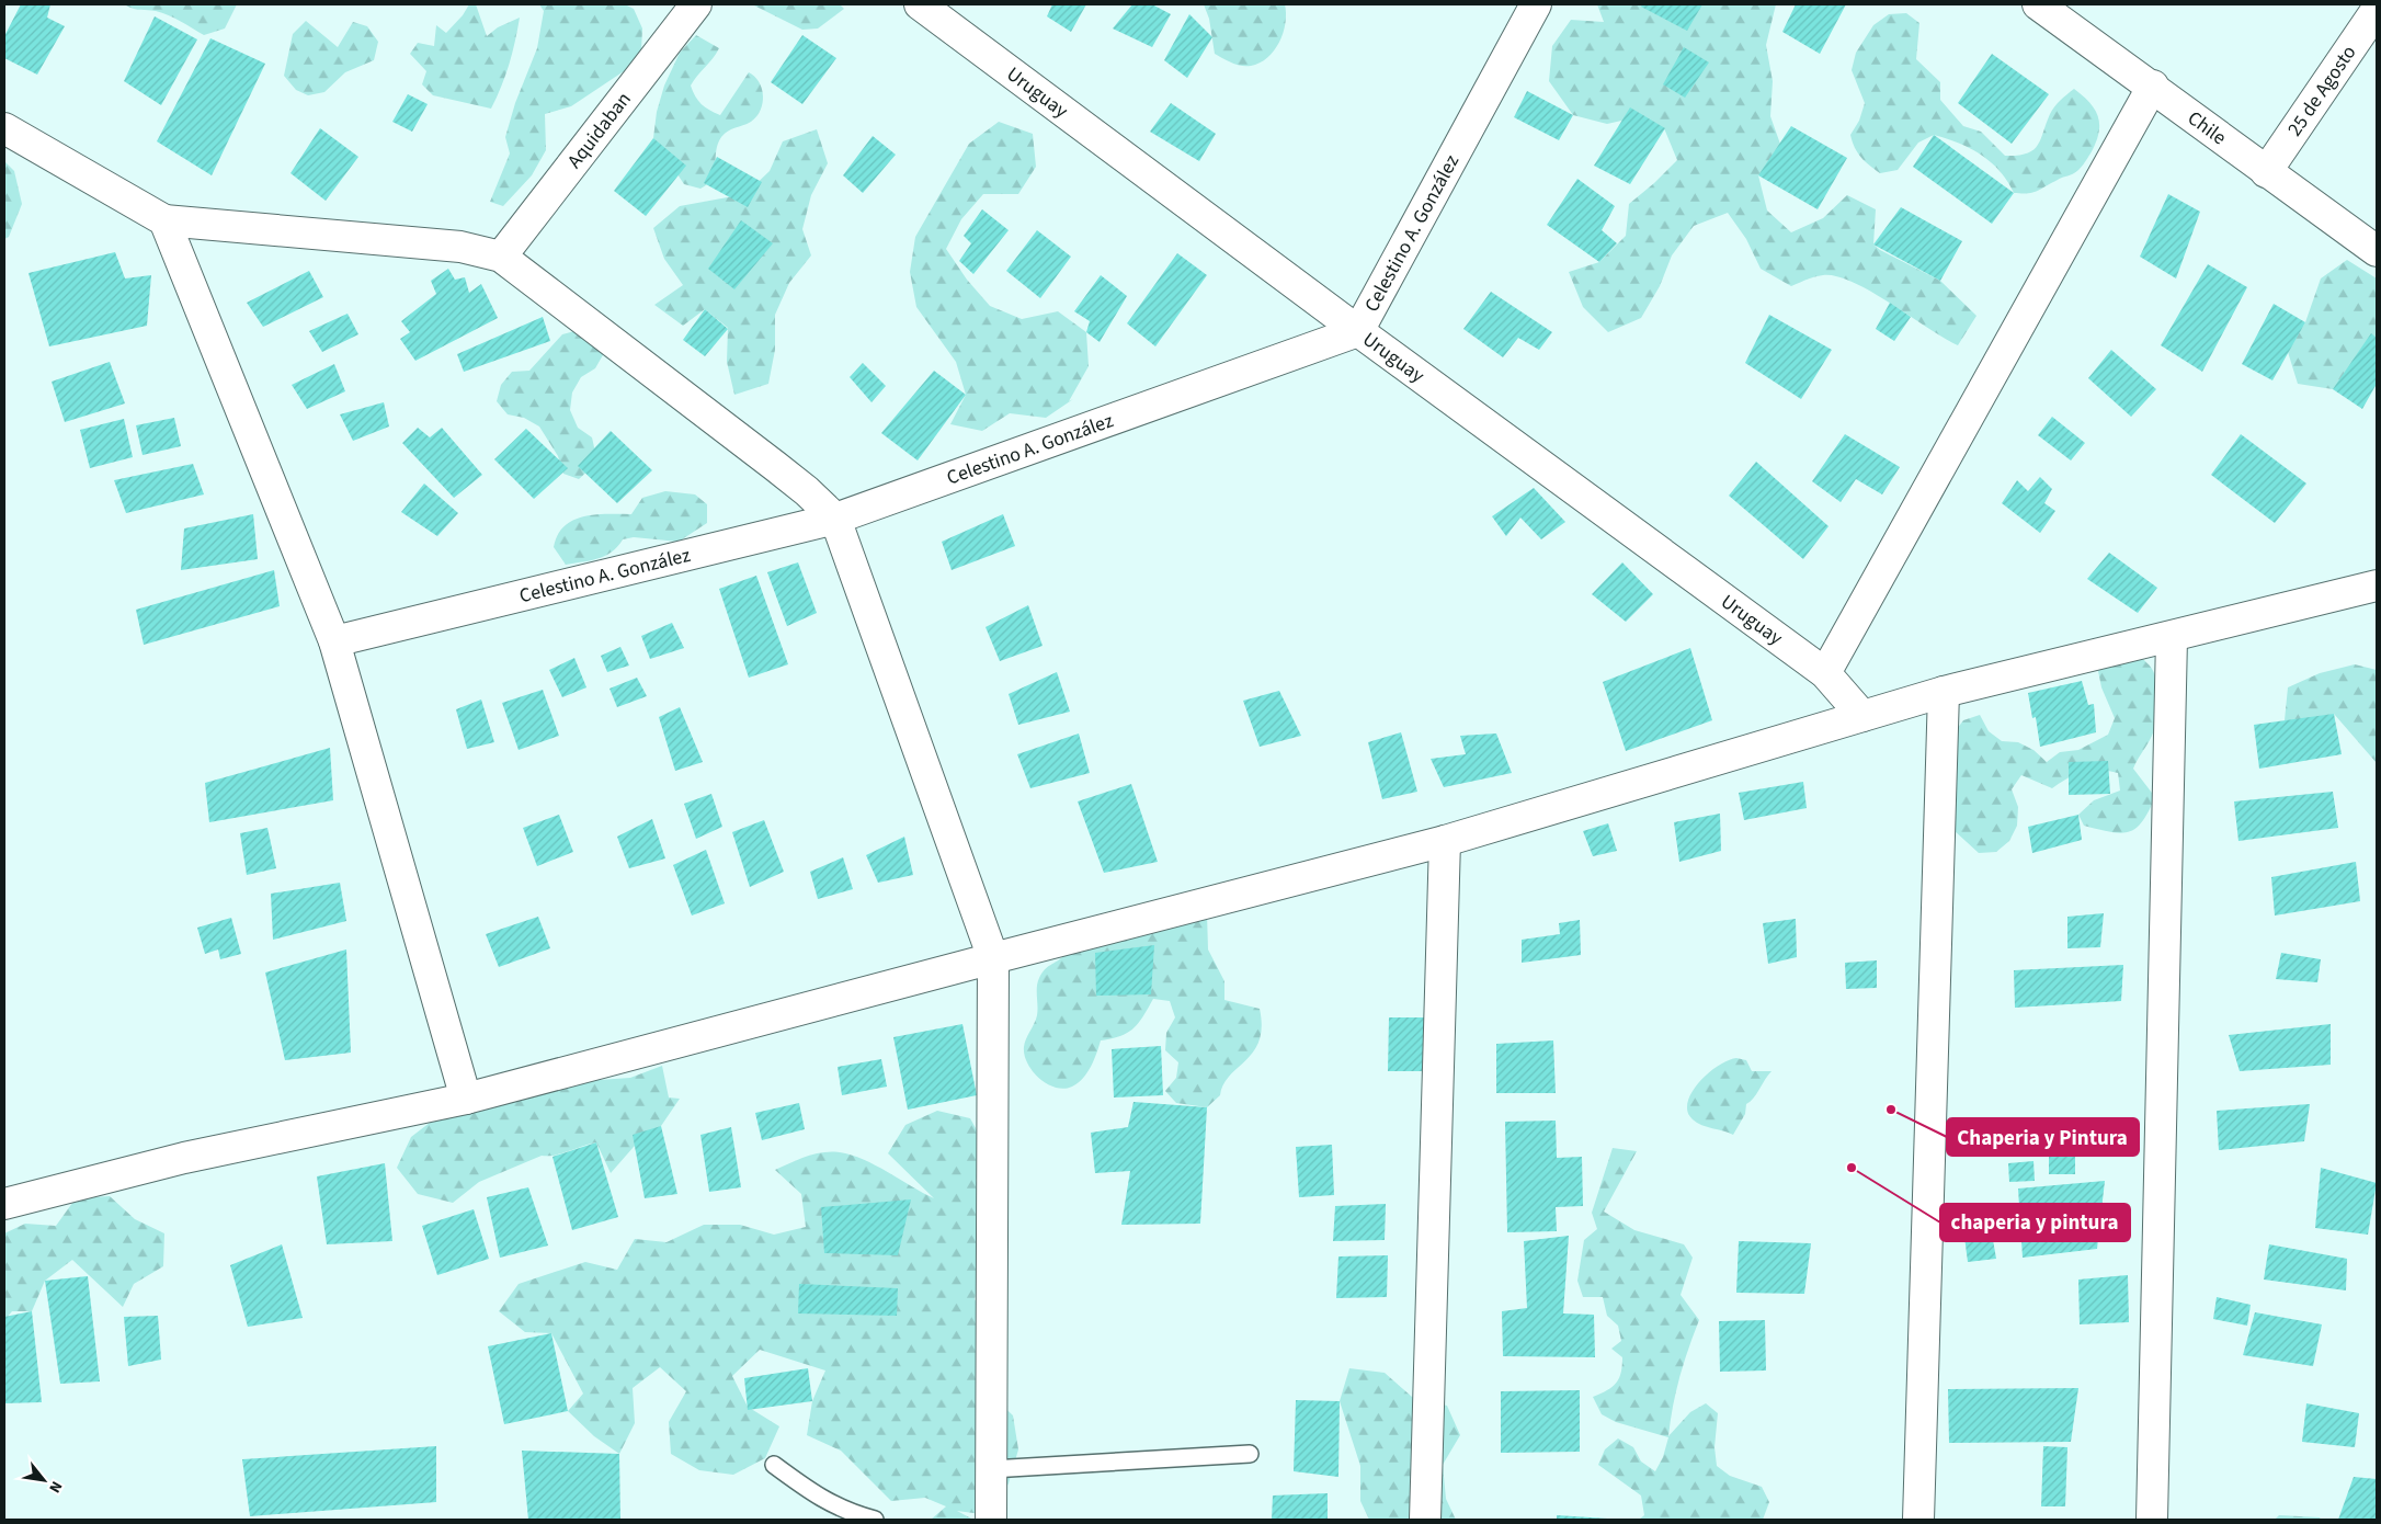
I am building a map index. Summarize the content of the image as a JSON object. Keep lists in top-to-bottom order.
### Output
{
  "streets": {
    "street": [
      "25 de Agosto",
      "Uruguay",
      "Chile",
      "Aquidaban",
      "Celestino A. González"
    ]
  },
  "crossings": [
    ["25 de Agosto", "Chile"],
    ["Uruguay", "Celestino A. González"]
  ],
  "places": ["Chaperia y Pintura", "chaperia y pintura"],
  "north": "bottom right"
}
